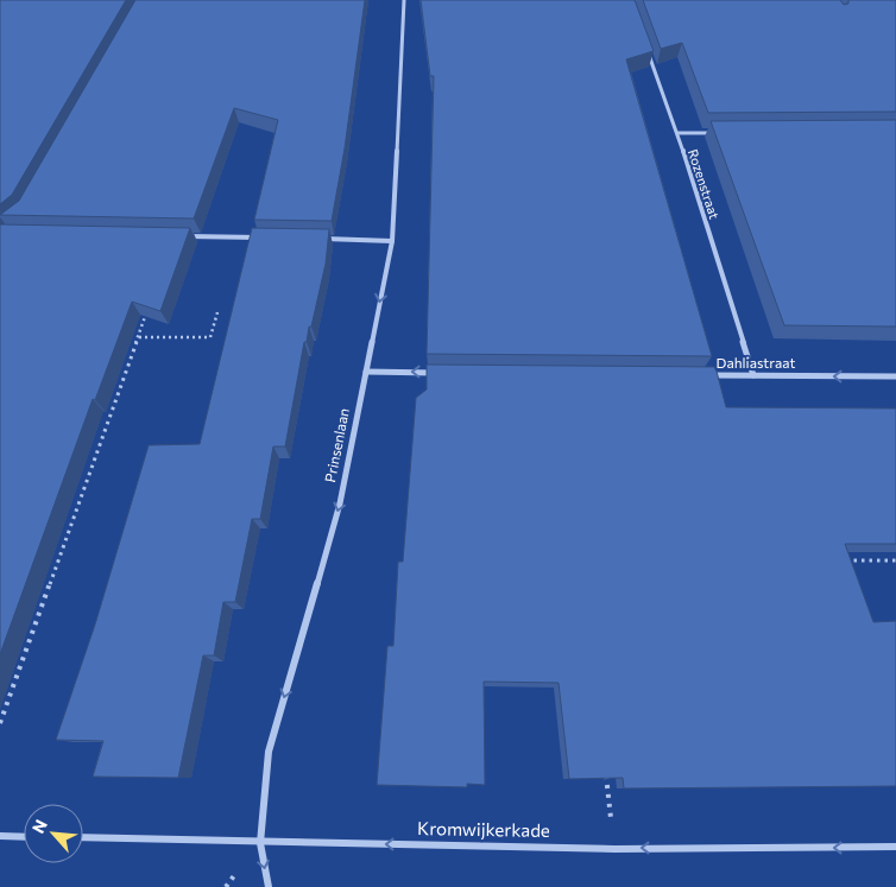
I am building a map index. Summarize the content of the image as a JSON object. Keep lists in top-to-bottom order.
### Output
{
  "streets": {
    "street": [
      "Rozenstraat",
      "Dahliastraat",
      "Prinsenlaan",
      "Kromwijkerkade"
    ]
  },
  "crossings": [
    ["Rozenstraat", "Dahliastraat"],
    ["Prinsenlaan", "Kromwijkerkade"]
  ],
  "one_way": ["Dahliastraat", "Prinsenlaan", "Kromwijkerkade"],
  "north": "top left"
}
